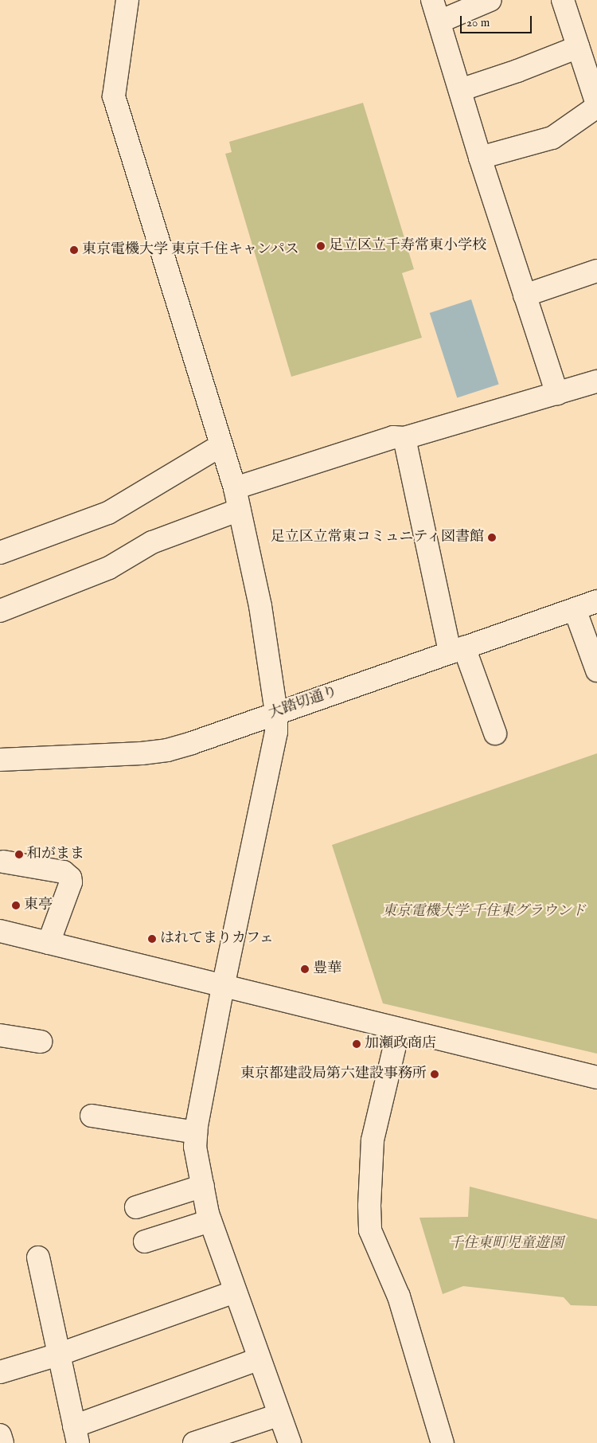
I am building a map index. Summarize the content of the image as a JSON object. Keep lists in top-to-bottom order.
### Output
{
  "streets": {
    "street": ["大踏切通り"]
  },
  "parks": ["東京電機大学 千住東グラウンド", "千住東町児童遊園"],
  "places": [
    "足立区立千寿常東小学校",
    "東京電機大学 東京千住キャンパス",
    "足立区立常東コミュニティ図書館",
    "和がまま",
    "東亭",
    "はれてまりカフェ",
    "豊華",
    "加瀬政商店",
    "東京都建設局第六建設事務所"
  ],
  "scale_bar": "20 m"
}
